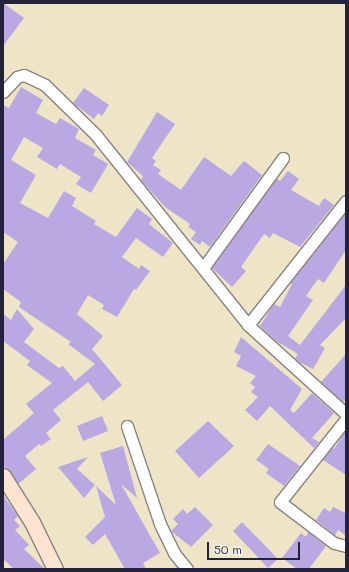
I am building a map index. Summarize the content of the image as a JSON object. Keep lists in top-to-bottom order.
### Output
{
  "scale_bar": "50 m"
}
